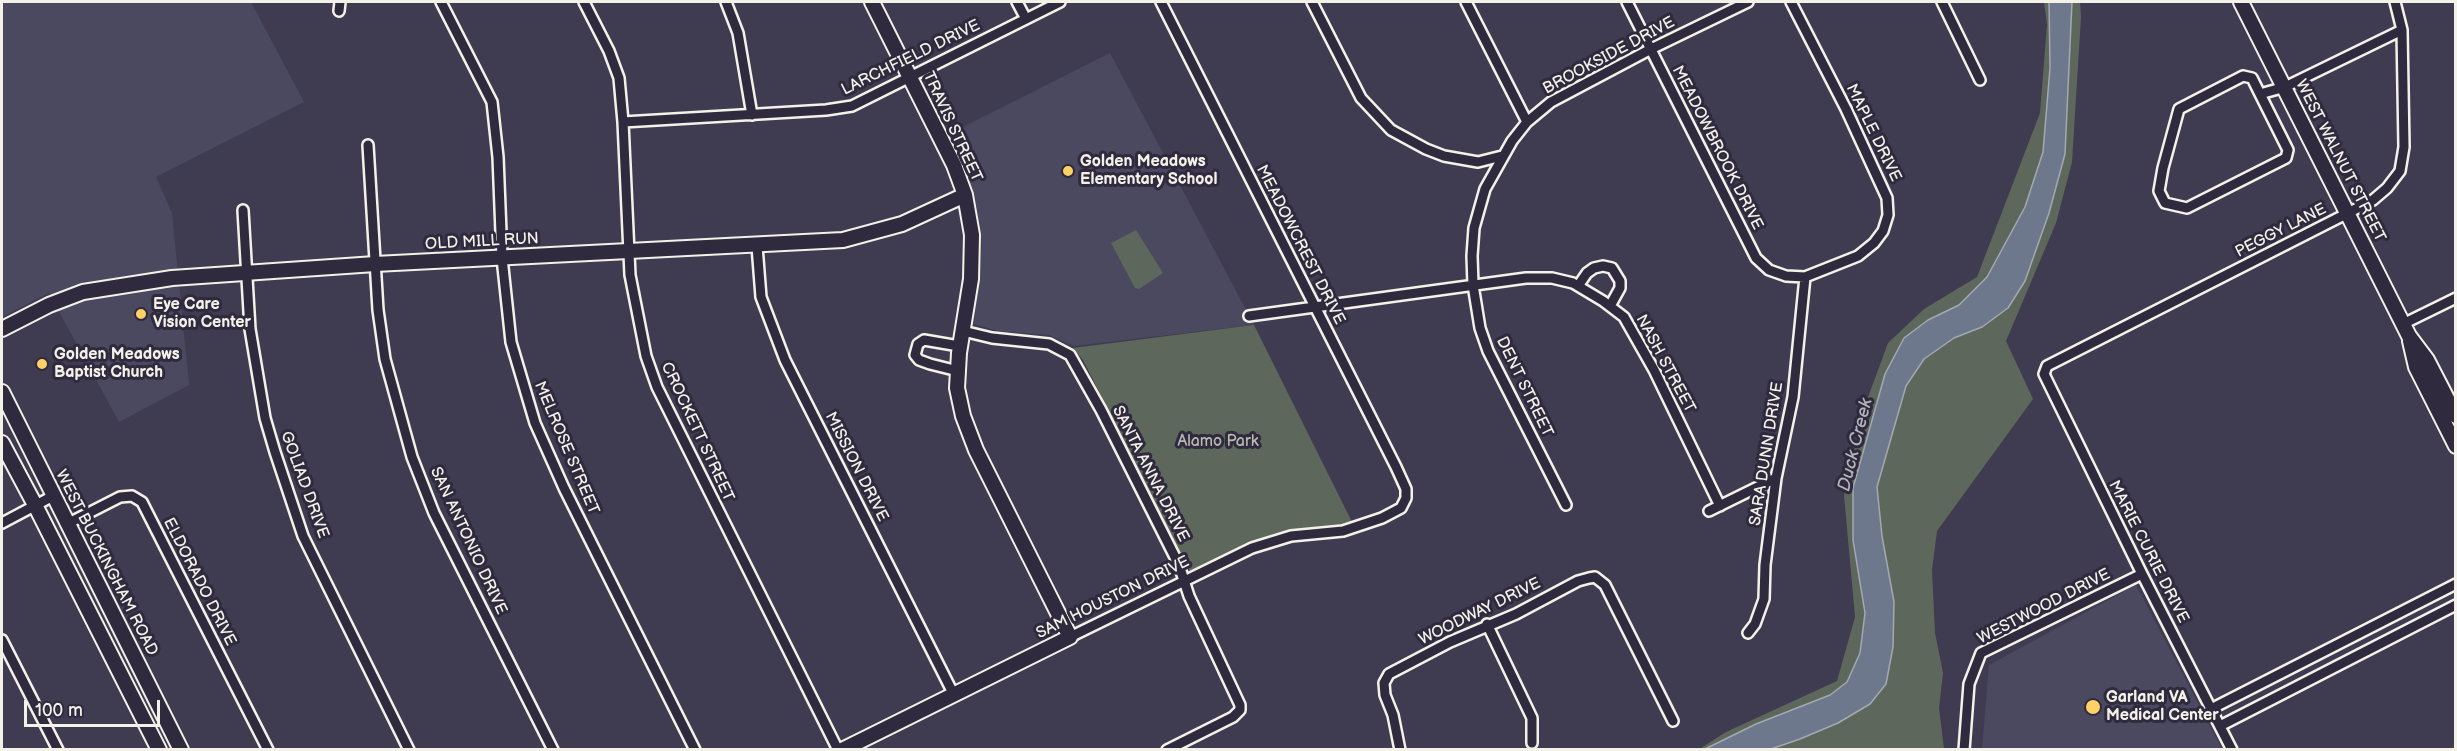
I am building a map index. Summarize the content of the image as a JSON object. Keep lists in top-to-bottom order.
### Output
{
  "streets": {
    "street": [
      "BROOKSIDE DRIVE",
      "LARCHFIELD DRIVE",
      "TRAVIS STREET",
      "MAPLE DRIVE",
      "MEADOWBROOK DRIVE",
      "WEST WALNUT STREET",
      "PEGGY LANE",
      "OLD MILL RUN",
      "MEADOWCREST DRIVE",
      "NASH STREET",
      "DENT STREET",
      "CROCKETT STREET",
      "MELROSE STREET",
      "SARA DUNN DRIVE",
      "MISSION DRIVE",
      "SANTA ANNA DRIVE",
      "GOLIAD DRIVE",
      "SAN ANTONIO DRIVE",
      "MARIE CURIE DRIVE",
      "WEST BUCKINGHAM ROAD",
      "ELDORADO DRIVE",
      "SAM HOUSTON DRIVE",
      "WESTWOOD DRIVE",
      "WOODWAY DRIVE"
    ]
  },
  "crossings": [
    ["BROOKSIDE DRIVE", "MEADOWBROOK DRIVE"],
    ["BROOKSIDE DRIVE", "DENT STREET"],
    ["LARCHFIELD DRIVE", "TRAVIS STREET"],
    ["LARCHFIELD DRIVE", "CROCKETT STREET"],
    ["TRAVIS STREET", "OLD MILL RUN"],
    ["TRAVIS STREET", "SANTA ANNA DRIVE"],
    ["TRAVIS STREET", "SAM HOUSTON DRIVE"],
    ["MAPLE DRIVE", "MEADOWBROOK DRIVE"],
    ["MAPLE DRIVE", "SARA DUNN DRIVE"],
    ["MEADOWBROOK DRIVE", "SARA DUNN DRIVE"],
    ["WEST WALNUT STREET", "PEGGY LANE"],
    ["PEGGY LANE", "MARIE CURIE DRIVE"],
    ["OLD MILL RUN", "CROCKETT STREET"],
    ["OLD MILL RUN", "MELROSE STREET"],
    ["OLD MILL RUN", "MISSION DRIVE"],
    ["OLD MILL RUN", "GOLIAD DRIVE"],
    ["OLD MILL RUN", "SAN ANTONIO DRIVE"],
    ["MEADOWCREST DRIVE", "SAM HOUSTON DRIVE"],
    ["NASH STREET", "DENT STREET"],
    ["CROCKETT STREET", "SAM HOUSTON DRIVE"],
    ["MISSION DRIVE", "SAM HOUSTON DRIVE"],
    ["SANTA ANNA DRIVE", "SAM HOUSTON DRIVE"],
    ["MARIE CURIE DRIVE", "WESTWOOD DRIVE"],
    ["WEST BUCKINGHAM ROAD", "ELDORADO DRIVE"]
  ],
  "water": ["Duck Creek"],
  "parks": ["Alamo Park"],
  "places": [
    "Golden Meadows Elementary School",
    "Eye Care Vision Center",
    "Golden Meadows Baptist Church",
    "Garland VA Medical Center"
  ],
  "scale_bar": "100 m"
}
